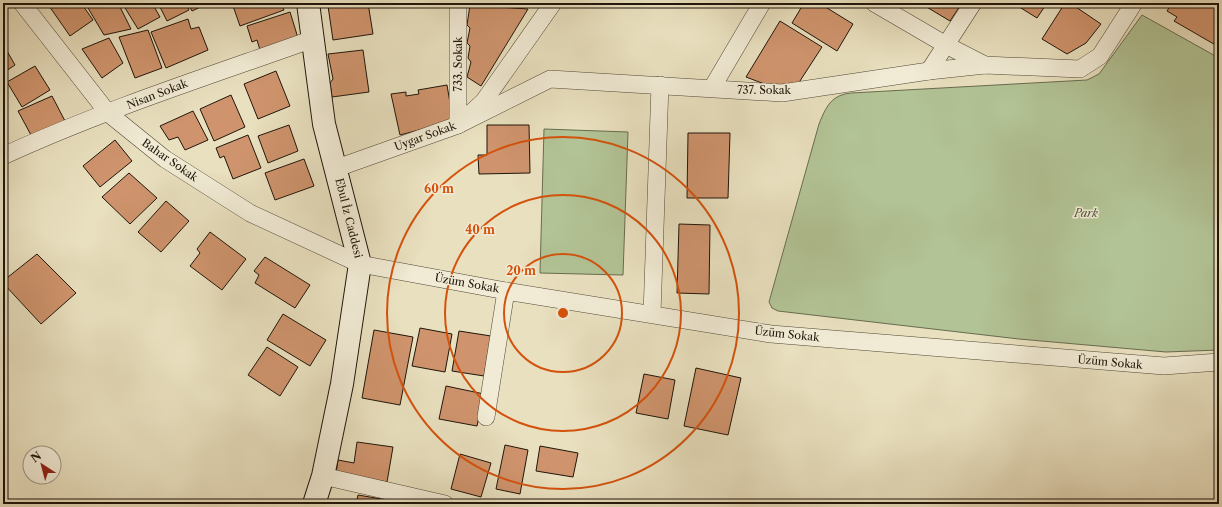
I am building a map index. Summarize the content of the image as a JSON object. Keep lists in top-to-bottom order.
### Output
{
  "streets": {
    "street": [
      "733. Sokak",
      "737. Sokak",
      "Nisan Sokak",
      "Uygar Sokak",
      "Bahar Sokak",
      "Ebul İz Caddesi",
      "Üzüm Sokak"
    ]
  },
  "crossings": [
    ["733. Sokak", "737. Sokak"],
    ["733. Sokak", "Uygar Sokak"],
    ["737. Sokak", "Uygar Sokak"],
    ["Nisan Sokak", "Bahar Sokak"],
    ["Nisan Sokak", "Ebul İz Caddesi"],
    ["Uygar Sokak", "Ebul İz Caddesi"],
    ["Bahar Sokak", "Ebul İz Caddesi"],
    ["Bahar Sokak", "Üzüm Sokak"],
    ["Ebul İz Caddesi", "Üzüm Sokak"]
  ],
  "parks": ["Park"],
  "north": "top left",
  "rings": ["60 m", "40 m", "20 m"]
}
